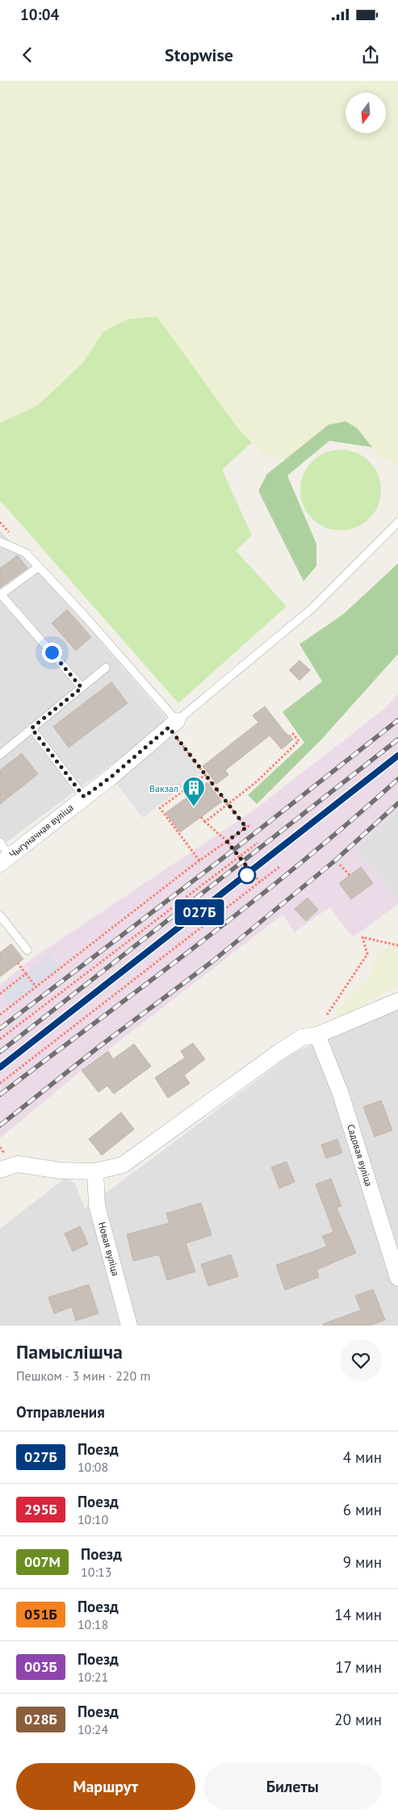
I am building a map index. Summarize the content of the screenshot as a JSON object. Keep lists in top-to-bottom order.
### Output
{
  "streets": {
    "street": ["Чыгуначная вуліца", "Садовая вуліца", "Новая вуліца"]
  },
  "places": {
    "building": ["Вакзал"]
  },
  "north": "bottom",
  "page": {
    "status": "10:04",
    "header": "Stopwise",
    "on_map": "027Б",
    "heading": [
      ["Памыслішча", "Пешком · 3 мин · 220 m"],
      "Отправления"
    ],
    "list": [
      {
        "mark": "027Б",
        "name": "Поезд",
        "note": "10:08",
        "value": "4 мин"
      },
      {
        "mark": "295Б",
        "name": "Поезд",
        "note": "10:10",
        "value": "6 мин"
      },
      {
        "mark": "007М",
        "name": "Поезд",
        "note": "10:13",
        "value": "9 мин"
      },
      {
        "mark": "051Б",
        "name": "Поезд",
        "note": "10:18",
        "value": "14 мин"
      },
      {
        "mark": "003Б",
        "name": "Поезд",
        "note": "10:21",
        "value": "17 мин"
      },
      {
        "mark": "028Б",
        "name": "Поезд",
        "note": "10:24",
        "value": "20 мин"
      }
    ],
    "buttons": ["Маршрут", "Билеты"]
  }
}
